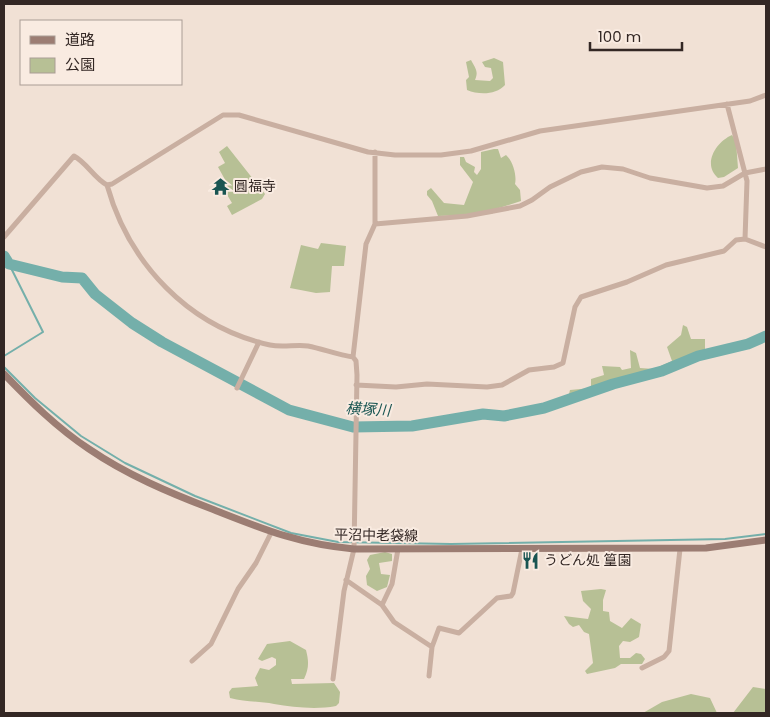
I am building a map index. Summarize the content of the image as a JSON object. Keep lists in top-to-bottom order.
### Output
{
  "streets": {
    "main road": ["平沼中老袋線"]
  },
  "water": ["横塚川"],
  "places": {
    "temple": ["圓福寺"],
    "restaurant": ["うどん処 篁園"]
  },
  "legend": ["道路", "公園"],
  "scale_bar": "100 m"
}
